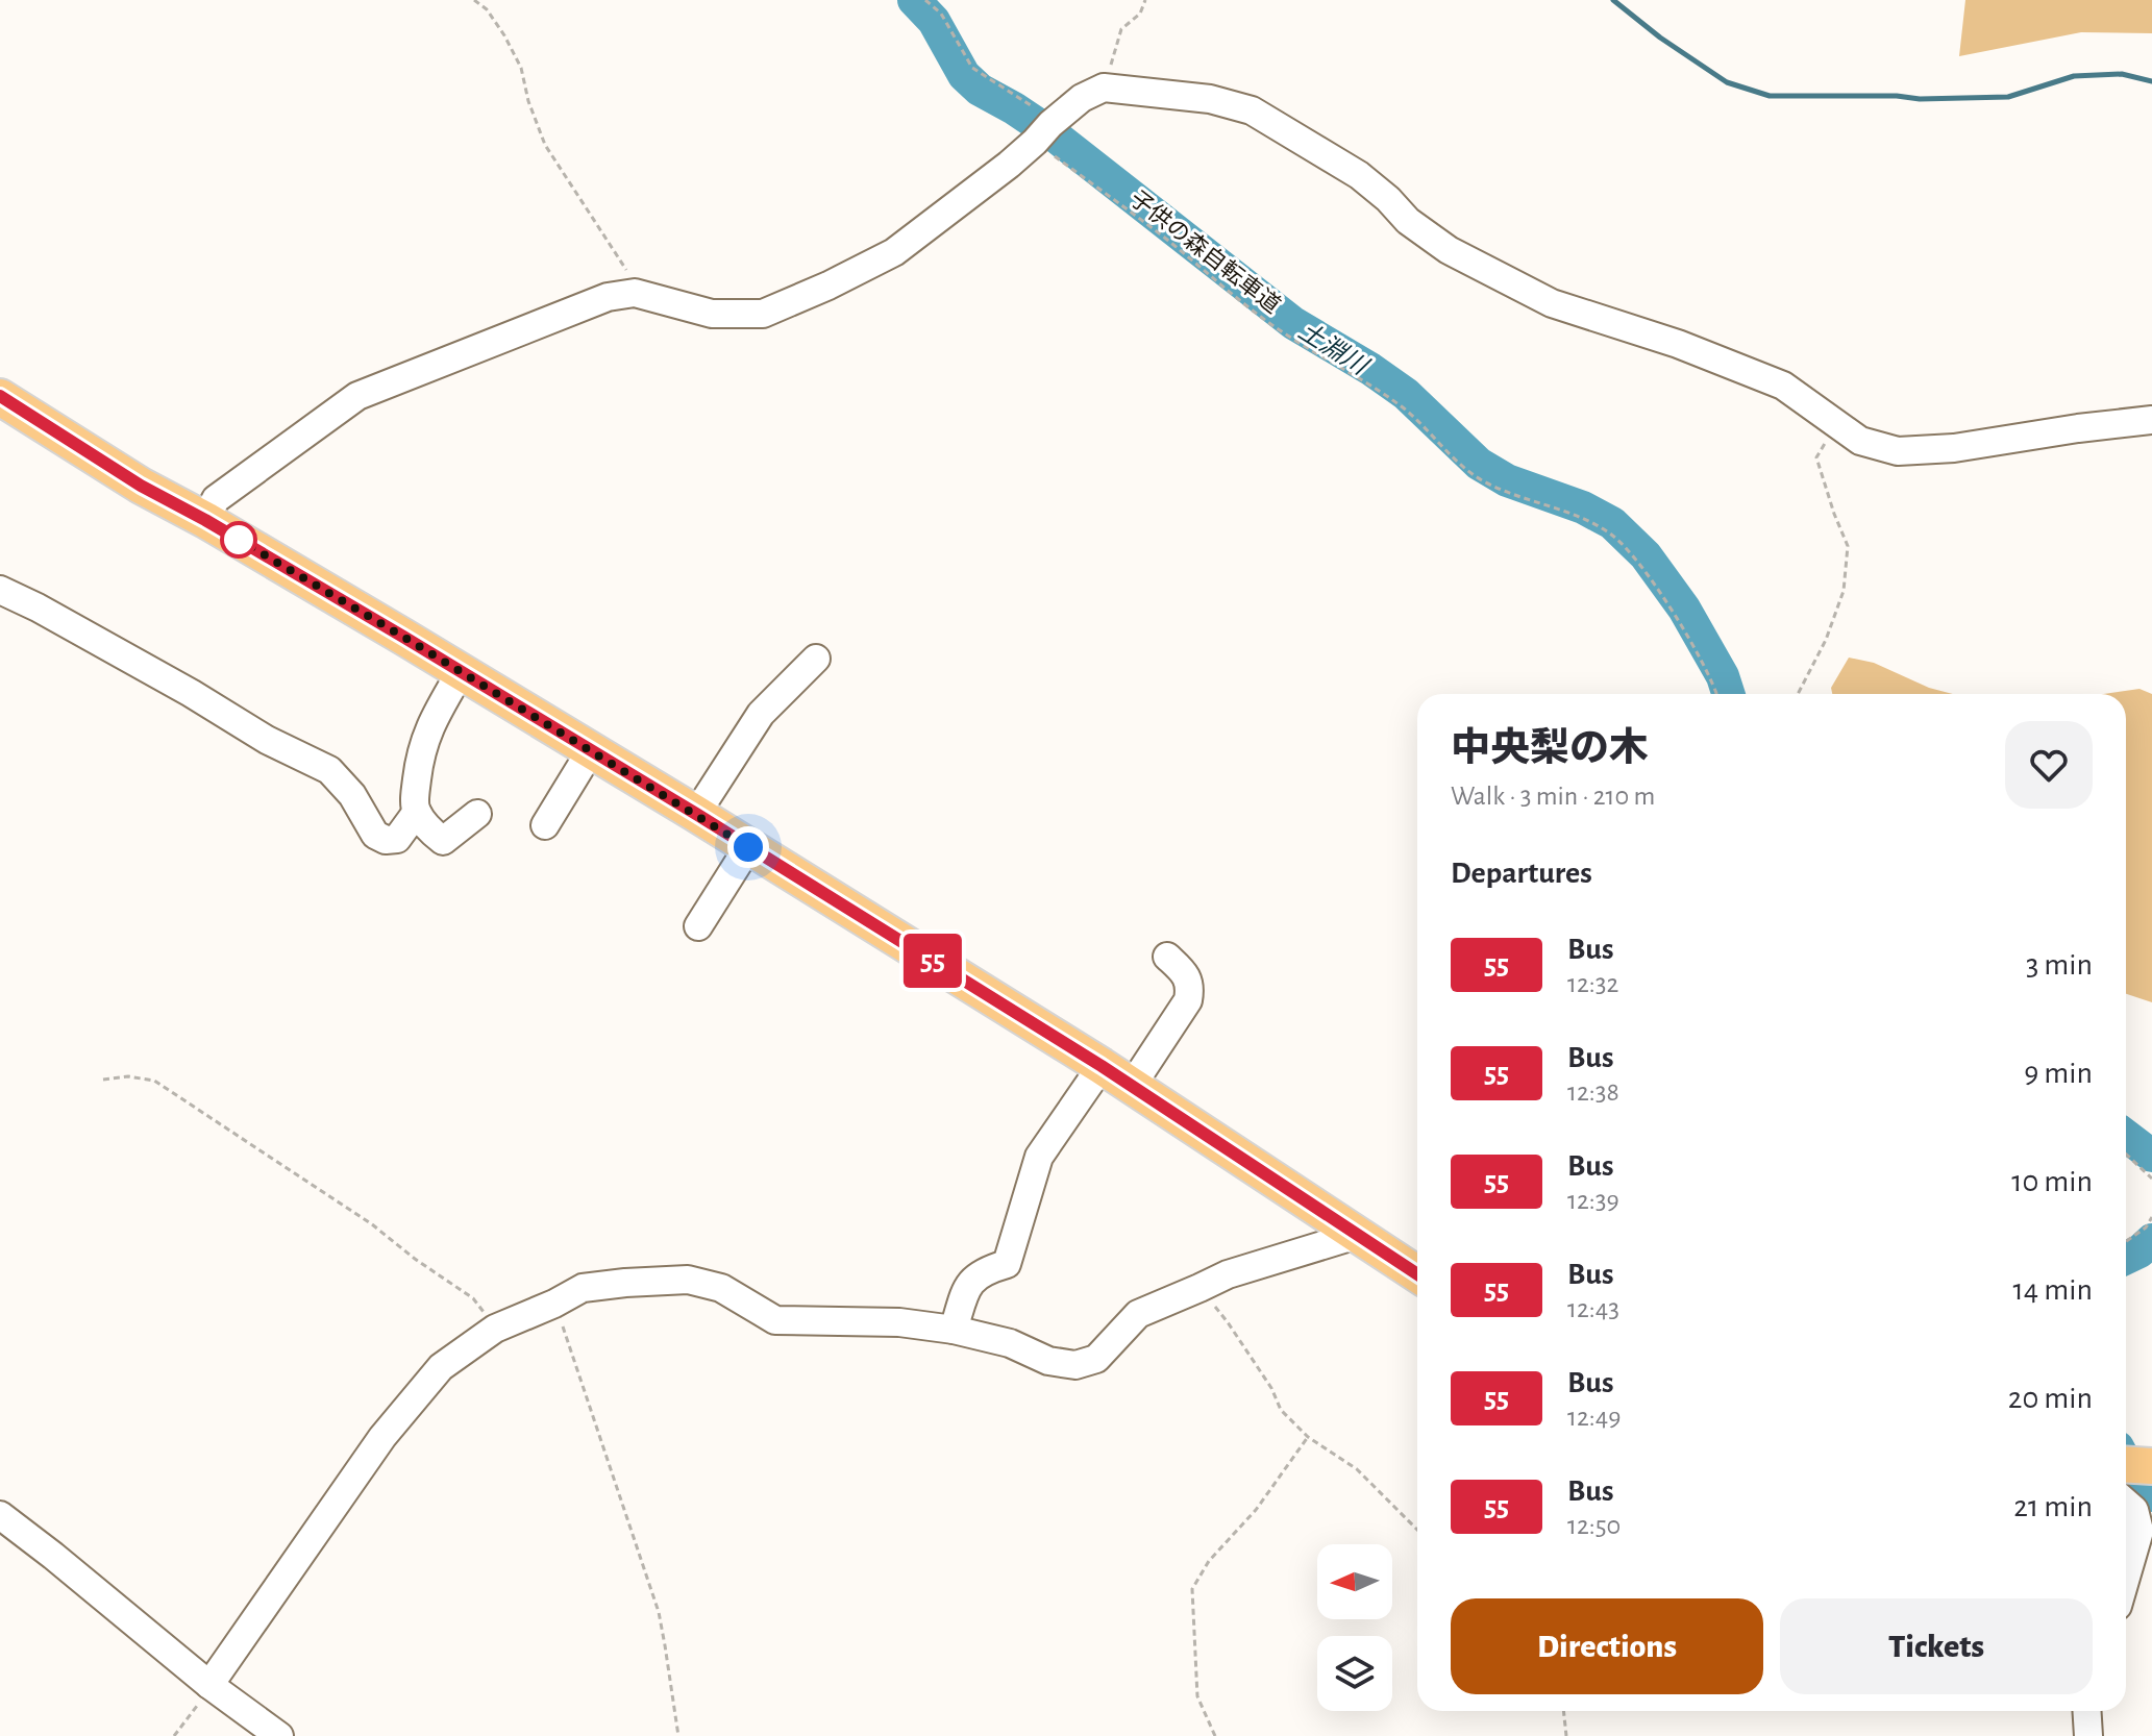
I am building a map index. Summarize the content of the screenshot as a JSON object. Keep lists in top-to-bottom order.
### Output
{
  "streets": {
    "path": ["子供の森自転車道"]
  },
  "water": ["土淵川"],
  "lines": ["bus line 55"],
  "north": "left",
  "page": {
    "on_map": "55",
    "heading": [
      ["中央梨の木", "Walk · 3 min · 210 m"],
      "Departures"
    ],
    "list": [
      {
        "mark": "55",
        "name": "Bus",
        "note": "12:32",
        "value": "3 min"
      },
      {
        "mark": "55",
        "name": "Bus",
        "note": "12:38",
        "value": "9 min"
      },
      {
        "mark": "55",
        "name": "Bus",
        "note": "12:39",
        "value": "10 min"
      },
      {
        "mark": "55",
        "name": "Bus",
        "note": "12:43",
        "value": "14 min"
      },
      {
        "mark": "55",
        "name": "Bus",
        "note": "12:49",
        "value": "20 min"
      },
      {
        "mark": "55",
        "name": "Bus",
        "note": "12:50",
        "value": "21 min"
      }
    ],
    "buttons": ["Directions", "Tickets"]
  }
}
